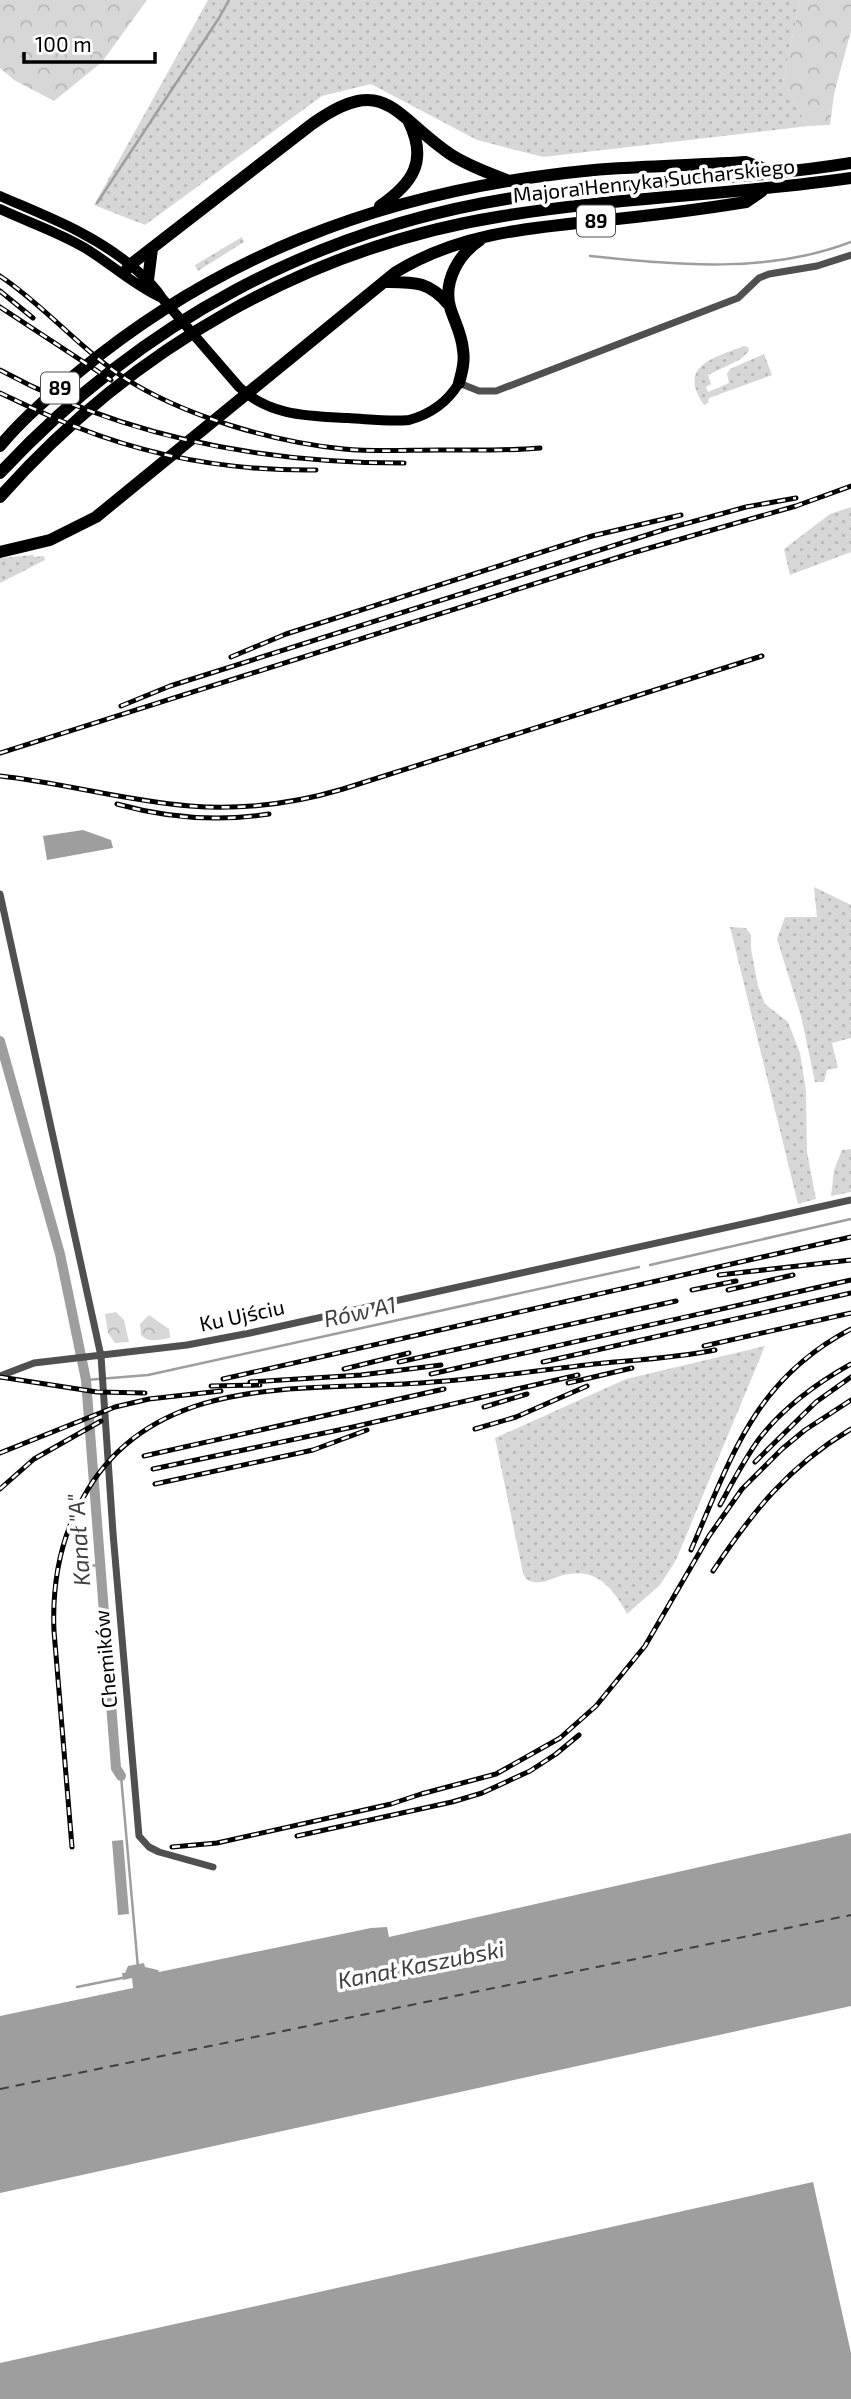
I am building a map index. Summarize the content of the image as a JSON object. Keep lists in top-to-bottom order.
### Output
{
  "streets": {
    "highway": ["Majora Henryka Sucharskiego", "89"],
    "street": ["Ku Ujściu", "Chemików"]
  },
  "crossings": [
    ["Majora Henryka Sucharskiego", "89"],
    ["Ku Ujściu", "Chemików"]
  ],
  "water": ["Rów A1", "Kanał \"A\"", "Kanał Kaszubski"],
  "scale_bar": "100 m"
}
